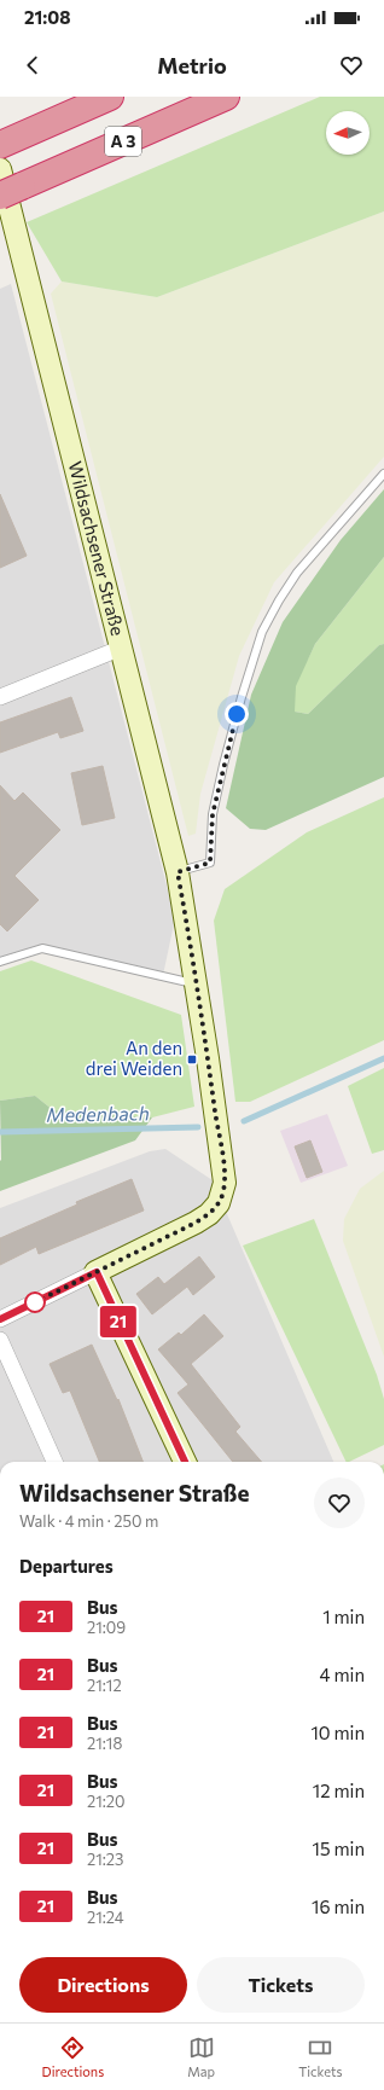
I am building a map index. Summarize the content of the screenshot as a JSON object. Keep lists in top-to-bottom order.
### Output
{
  "streets": {
    "highway": ["A 3"],
    "main road": ["Wildsachsener Straße"]
  },
  "water": ["Medenbach"],
  "places": {
    "transit": ["An den drei Weiden"]
  },
  "lines": ["bus line 21"],
  "north": "left",
  "page": {
    "status": "21:08",
    "header": "Metrio",
    "on_map": "21",
    "heading": [
      ["Wildsachsener Straße", "Walk · 4 min · 250 m"],
      "Departures"
    ],
    "list": [
      {
        "mark": "21",
        "name": "Bus",
        "note": "21:09",
        "value": "1 min"
      },
      {
        "mark": "21",
        "name": "Bus",
        "note": "21:12",
        "value": "4 min"
      },
      {
        "mark": "21",
        "name": "Bus",
        "note": "21:18",
        "value": "10 min"
      },
      {
        "mark": "21",
        "name": "Bus",
        "note": "21:20",
        "value": "12 min"
      },
      {
        "mark": "21",
        "name": "Bus",
        "note": "21:23",
        "value": "15 min"
      },
      {
        "mark": "21",
        "name": "Bus",
        "note": "21:24",
        "value": "16 min"
      }
    ],
    "buttons": ["Directions", "Tickets"],
    "tabs": ["Directions", "Map", "Tickets"]
  }
}
